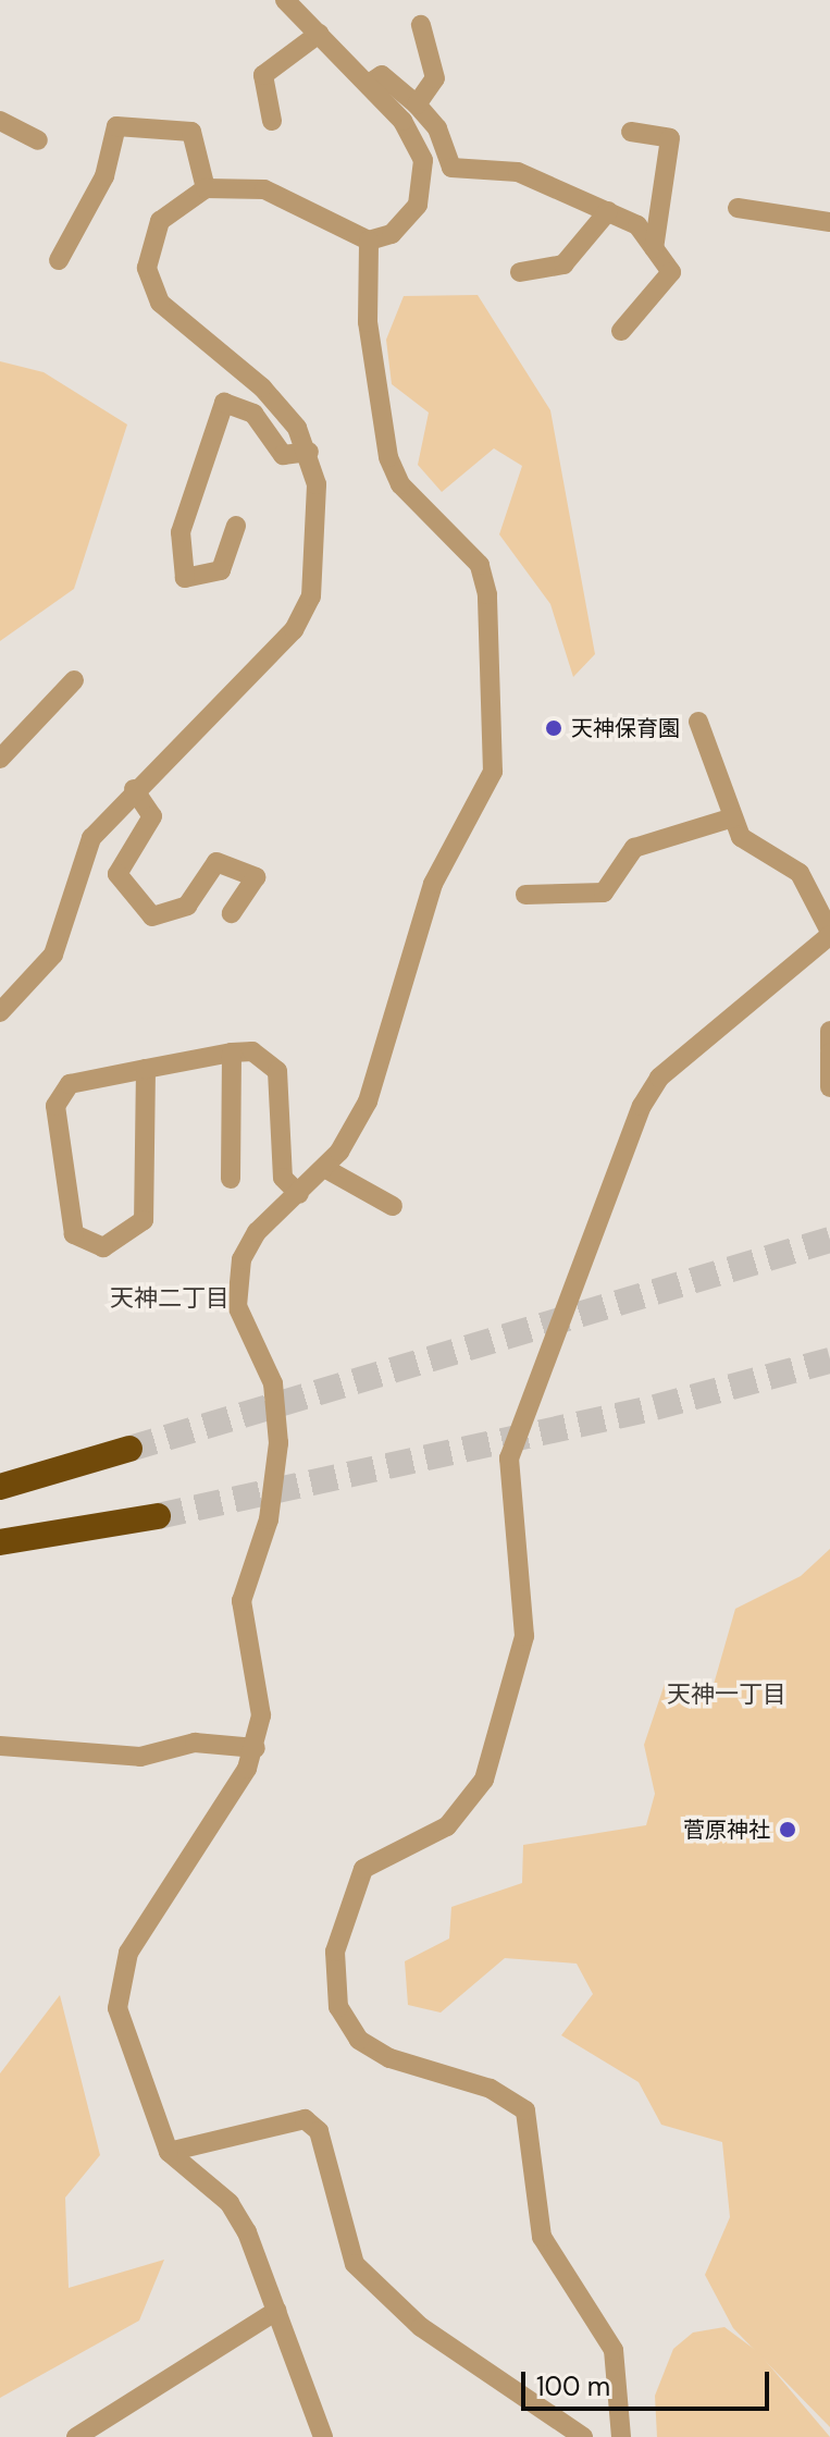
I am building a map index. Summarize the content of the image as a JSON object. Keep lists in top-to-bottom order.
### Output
{
  "districts": ["天神二丁目", "天神一丁目"],
  "places": ["天神保育園", "菅原神社"],
  "scale_bar": "100 m"
}
